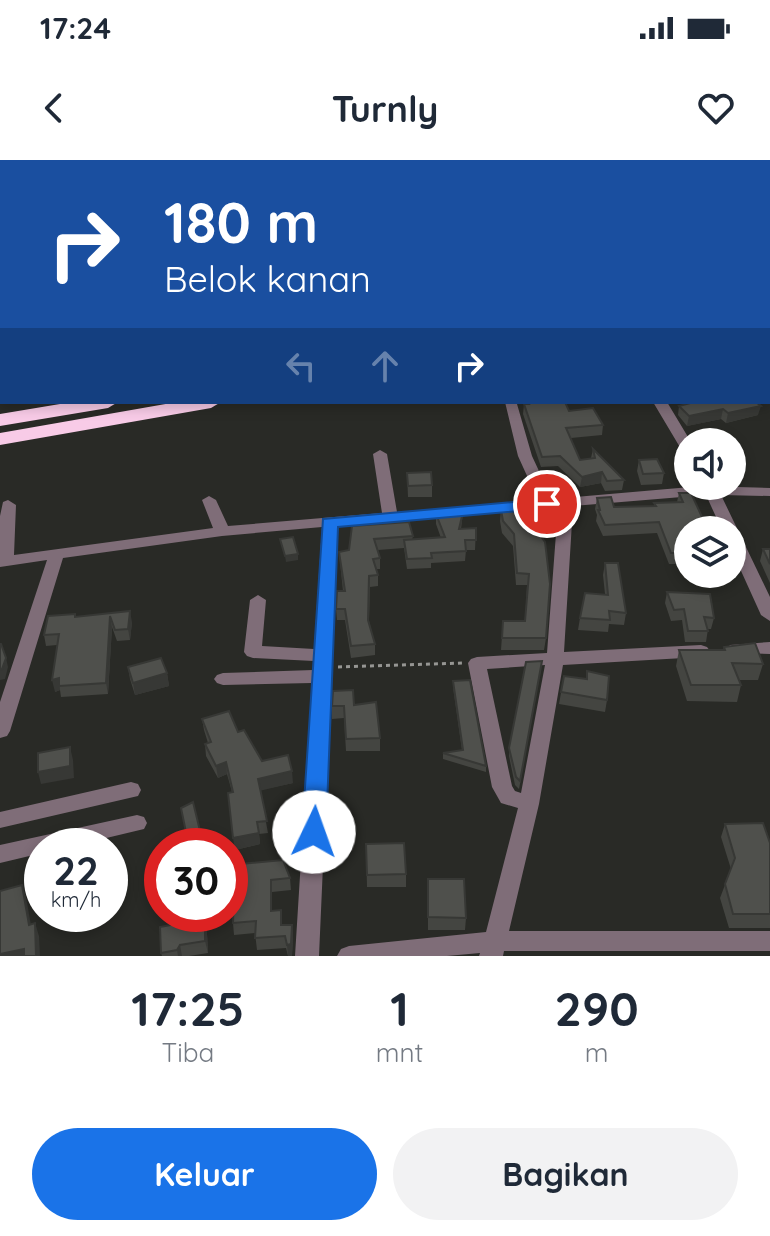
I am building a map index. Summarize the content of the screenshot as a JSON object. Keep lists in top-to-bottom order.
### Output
{
  "page": {
    "status": "17:24",
    "header": "Turnly",
    "turn": ["180 m", "Belok kanan"],
    "speed": "22 km/h",
    "limit": "30",
    "eta": [
      "17:25",
      "Tiba",
      "1",
      "mnt",
      "290",
      "m"
    ],
    "buttons": ["Keluar", "Bagikan"]
  }
}
